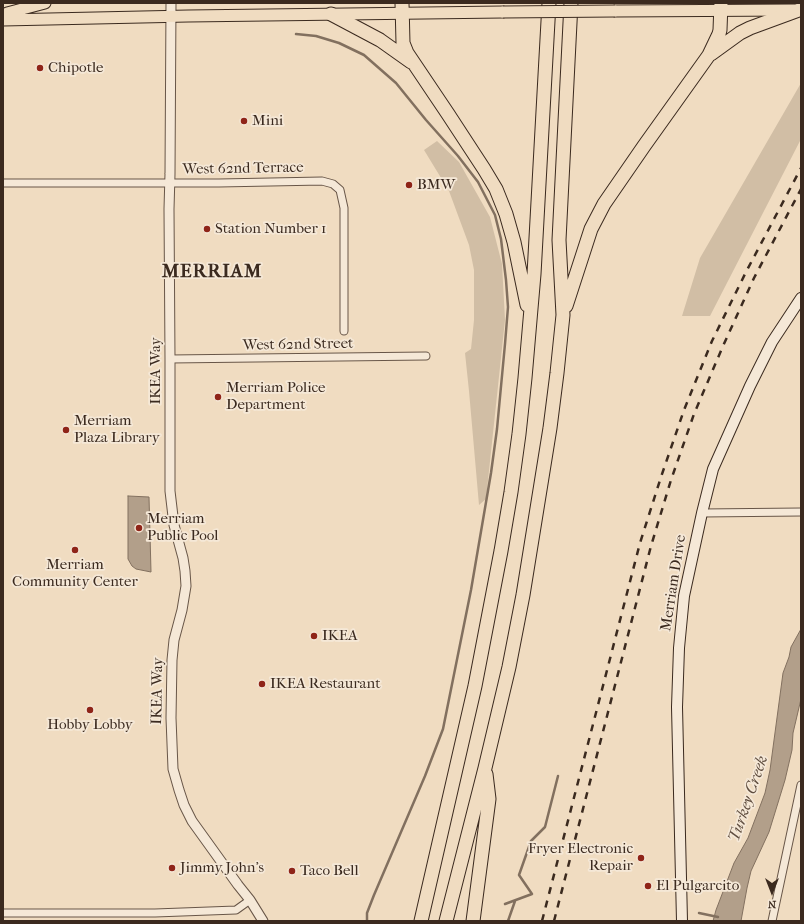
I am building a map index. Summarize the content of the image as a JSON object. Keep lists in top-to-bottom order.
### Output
{
  "streets": {
    "main road": ["Merriam Drive"],
    "street": ["West 62nd Terrace", "West 62nd Street", "IKEA Way"]
  },
  "crossings": [
    ["West 62nd Terrace", "IKEA Way"],
    ["West 62nd Street", "IKEA Way"]
  ],
  "districts": ["MERRIAM"],
  "water": ["Turkey Creek"],
  "places": [
    "Chipotle",
    "Mini",
    "BMW",
    "Station Number 1",
    "Merriam Police Department",
    "Merriam Plaza Library",
    "Merriam Public Pool",
    "Merriam Community Center",
    "IKEA",
    "IKEA Restaurant",
    "Hobby Lobby",
    "Fryer Electronic Repair",
    "Jimmy John's",
    "Taco Bell",
    "El Pulgarcito"
  ],
  "north": "bottom"
}
